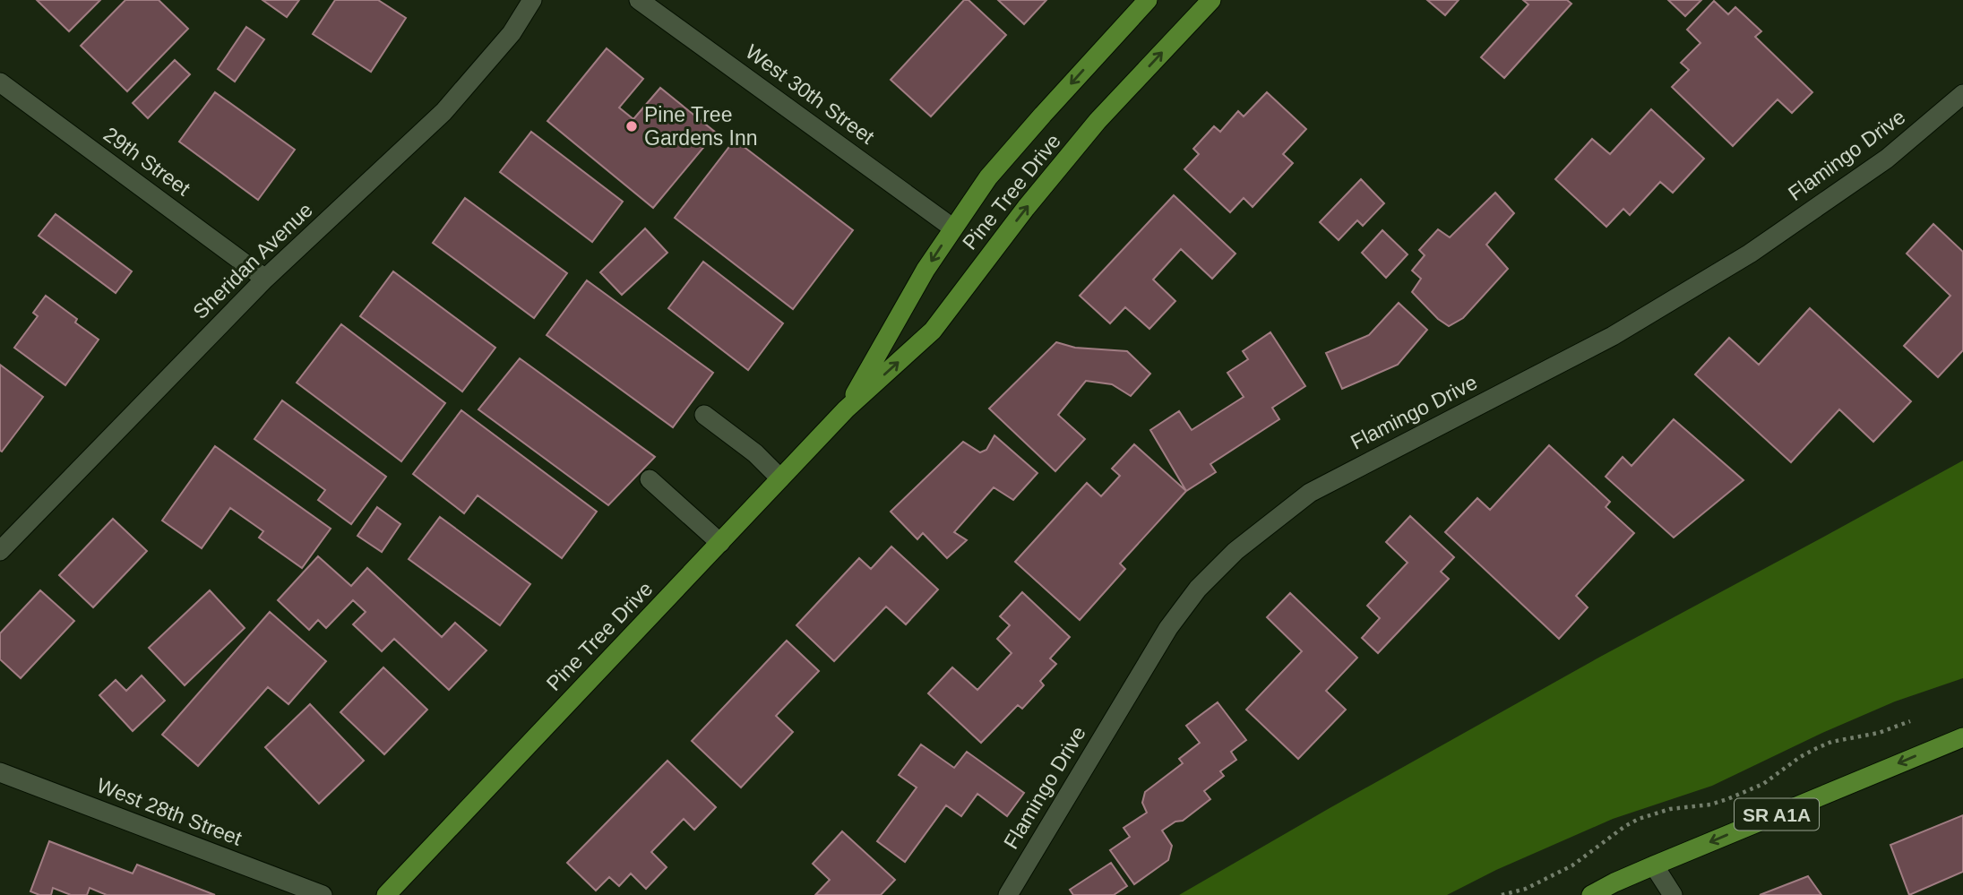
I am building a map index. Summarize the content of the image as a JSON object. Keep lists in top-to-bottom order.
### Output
{
  "streets": {
    "main road": ["Pine Tree Drive", "SR A1A"],
    "street": [
      "West 30th Street",
      "Flamingo Drive",
      "29th Street",
      "Sheridan Avenue",
      "West 28th Street"
    ]
  },
  "crossings": [
    ["West 30th Street", "Pine Tree Drive"],
    ["29th Street", "Sheridan Avenue"]
  ],
  "places": ["Pine Tree Gardens Inn"]
}
